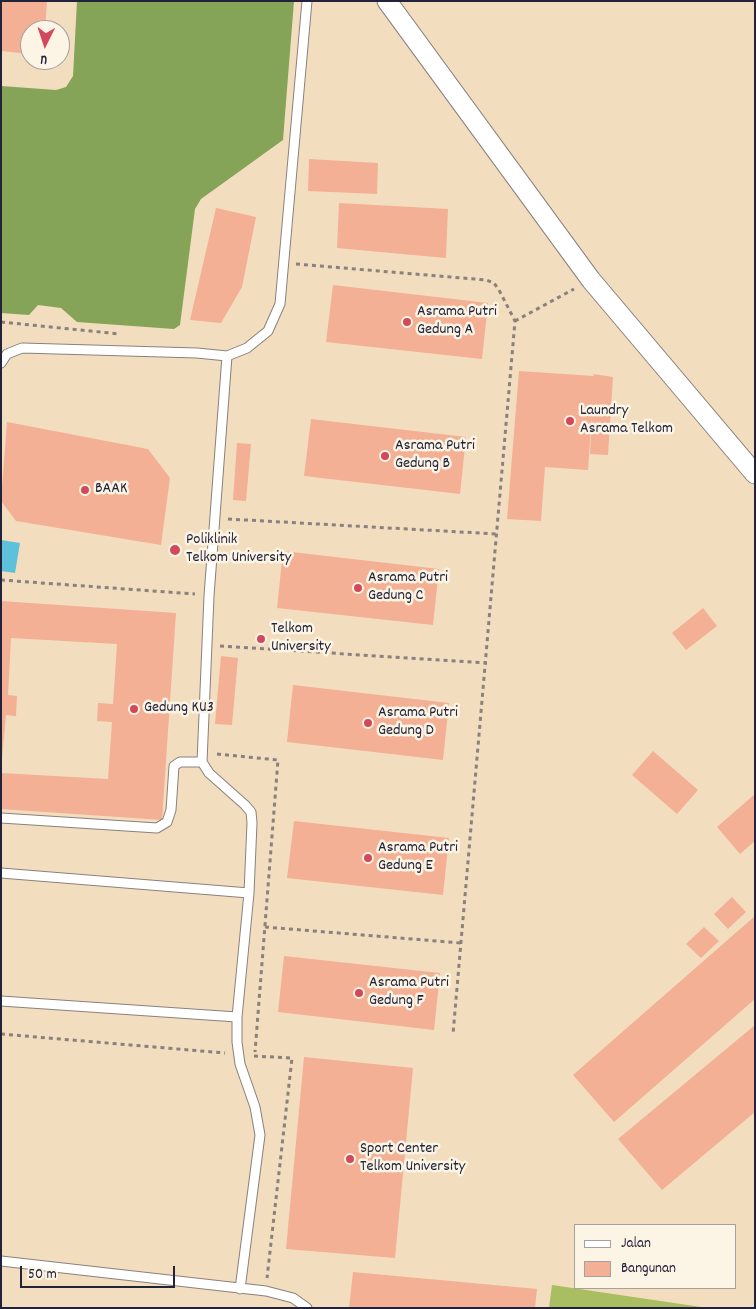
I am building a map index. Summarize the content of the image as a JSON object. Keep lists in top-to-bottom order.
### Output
{
  "places": [
    "Asrama Putri Gedung A",
    "Laundry Asrama Telkom",
    "Asrama Putri Gedung B",
    "BAAK",
    "Poliklinik Telkom University",
    "Asrama Putri Gedung C",
    "Telkom University",
    "Gedung KU3",
    "Asrama Putri Gedung D",
    "Asrama Putri Gedung E",
    "Asrama Putri Gedung F",
    "Sport Center Telkom University"
  ],
  "legend": ["Jalan", "Bangunan"],
  "scale_bar": "50 m",
  "north": "bottom"
}
